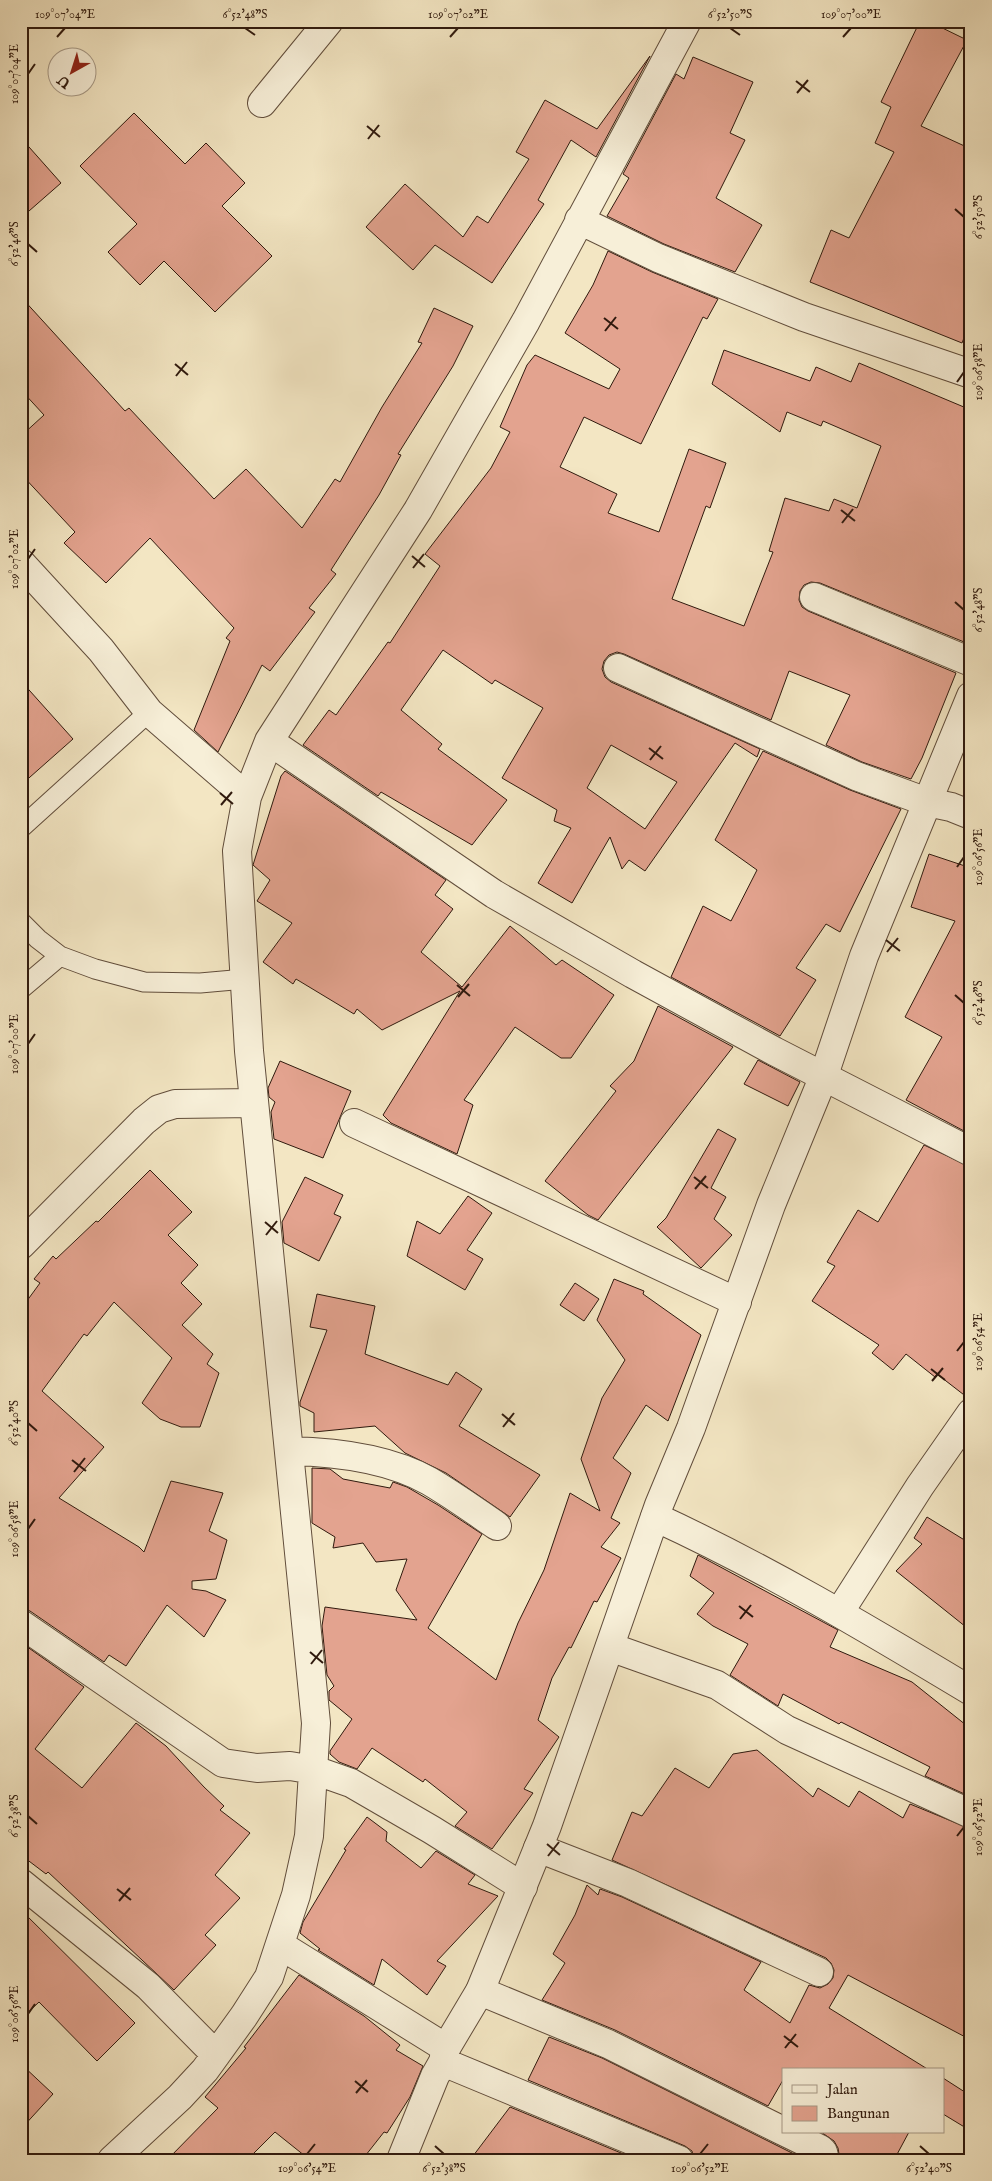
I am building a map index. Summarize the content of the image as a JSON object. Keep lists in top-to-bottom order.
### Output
{
  "legend": ["Jalan", "Bangunan"],
  "north": "bottom left",
  "coordinates": [
    "109°07'04\"E",
    "6°52'48\"S",
    "109°07'02\"E",
    "6°52'50\"S",
    "109°07'00\"E",
    "6°52'46\"S",
    "109°06'58\"E",
    "109°06'56\"E",
    "109°06'54\"E",
    "6°52'40\"S",
    "6°52'38\"S",
    "109°06'52\"E"
  ]
}
